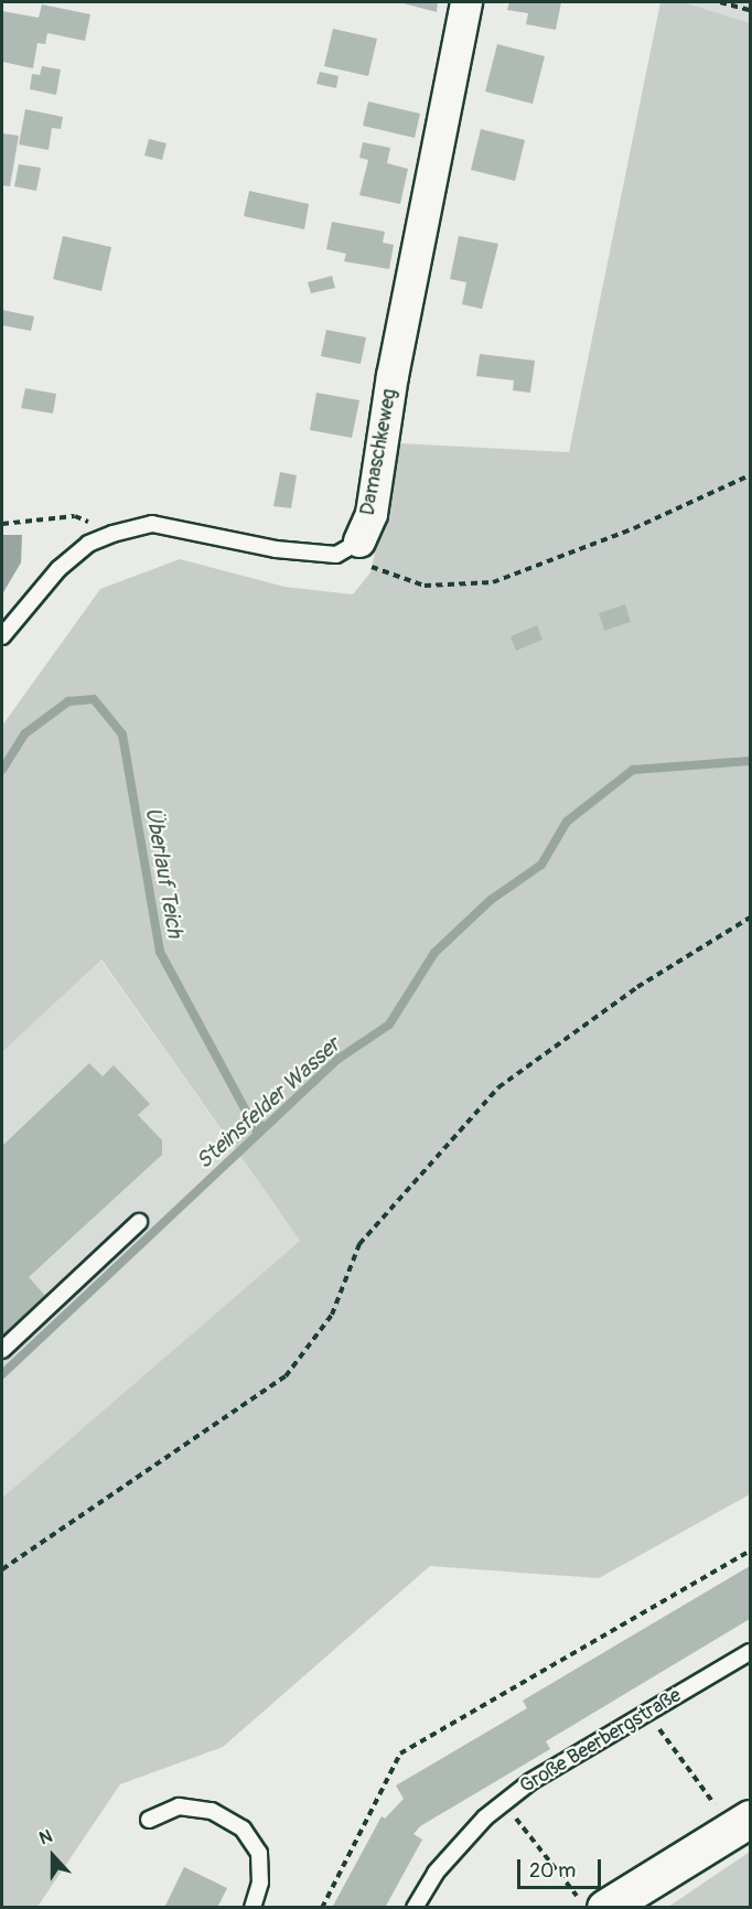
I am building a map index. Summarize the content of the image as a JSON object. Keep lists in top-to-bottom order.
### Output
{
  "streets": {
    "street": ["Damaschkeweg"],
    "lane": ["Große Beerbergstraße"]
  },
  "water": ["Überlauf Teich", "Steinsfelder Wasser"],
  "scale_bar": "20 m",
  "north": "top"
}
